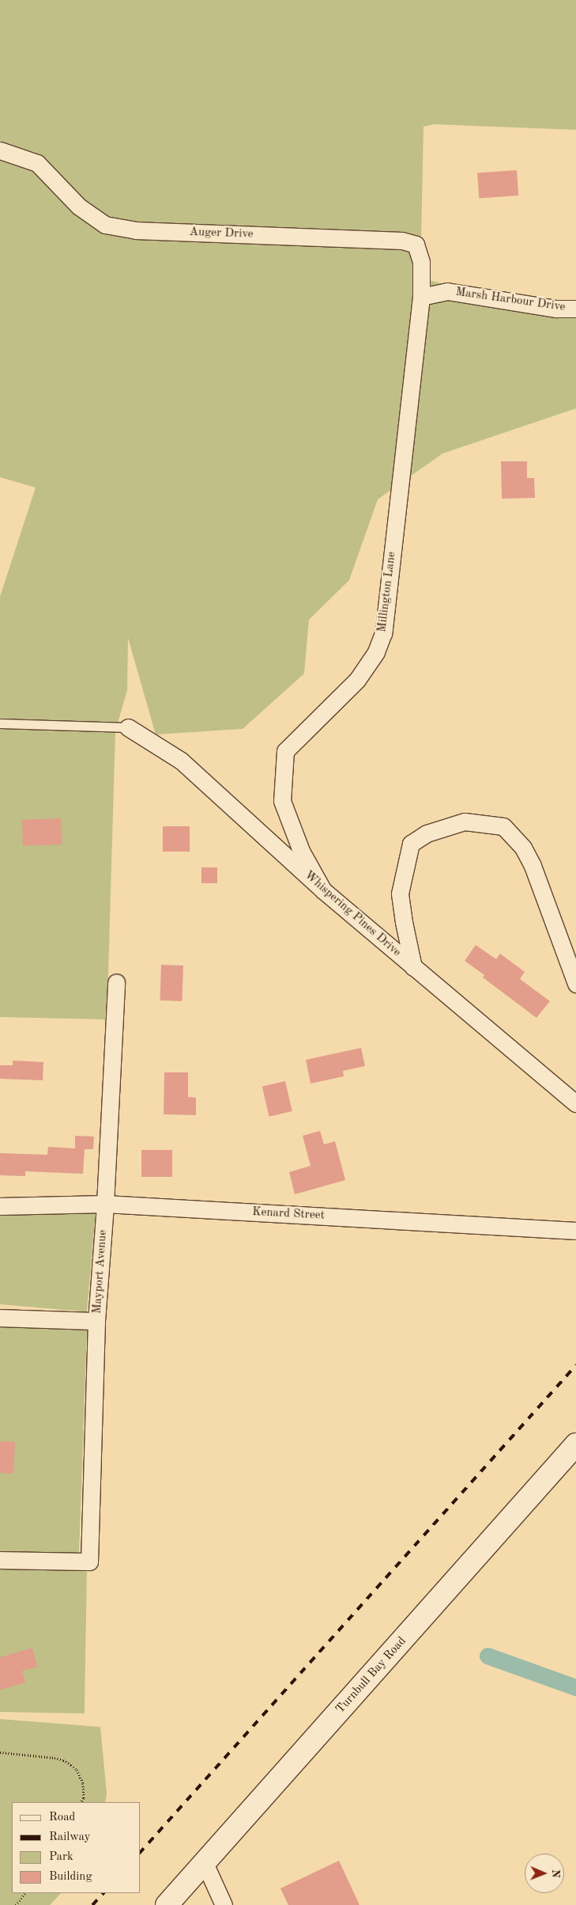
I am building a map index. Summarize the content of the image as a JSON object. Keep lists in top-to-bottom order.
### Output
{
  "streets": {
    "street": [
      "Auger Drive",
      "Marsh Harbour Drive",
      "Millington Lane",
      "Whispering Pines Drive",
      "Kenard Street",
      "Mayport Avenue",
      "Turnbull Bay Road"
    ]
  },
  "crossings": [
    ["Auger Drive", "Marsh Harbour Drive"],
    ["Auger Drive", "Millington Lane"],
    ["Marsh Harbour Drive", "Millington Lane"],
    ["Millington Lane", "Whispering Pines Drive"],
    ["Kenard Street", "Mayport Avenue"]
  ],
  "legend": [
    "Road",
    "Railway",
    "Park",
    "Building"
  ],
  "north": "right"
}
